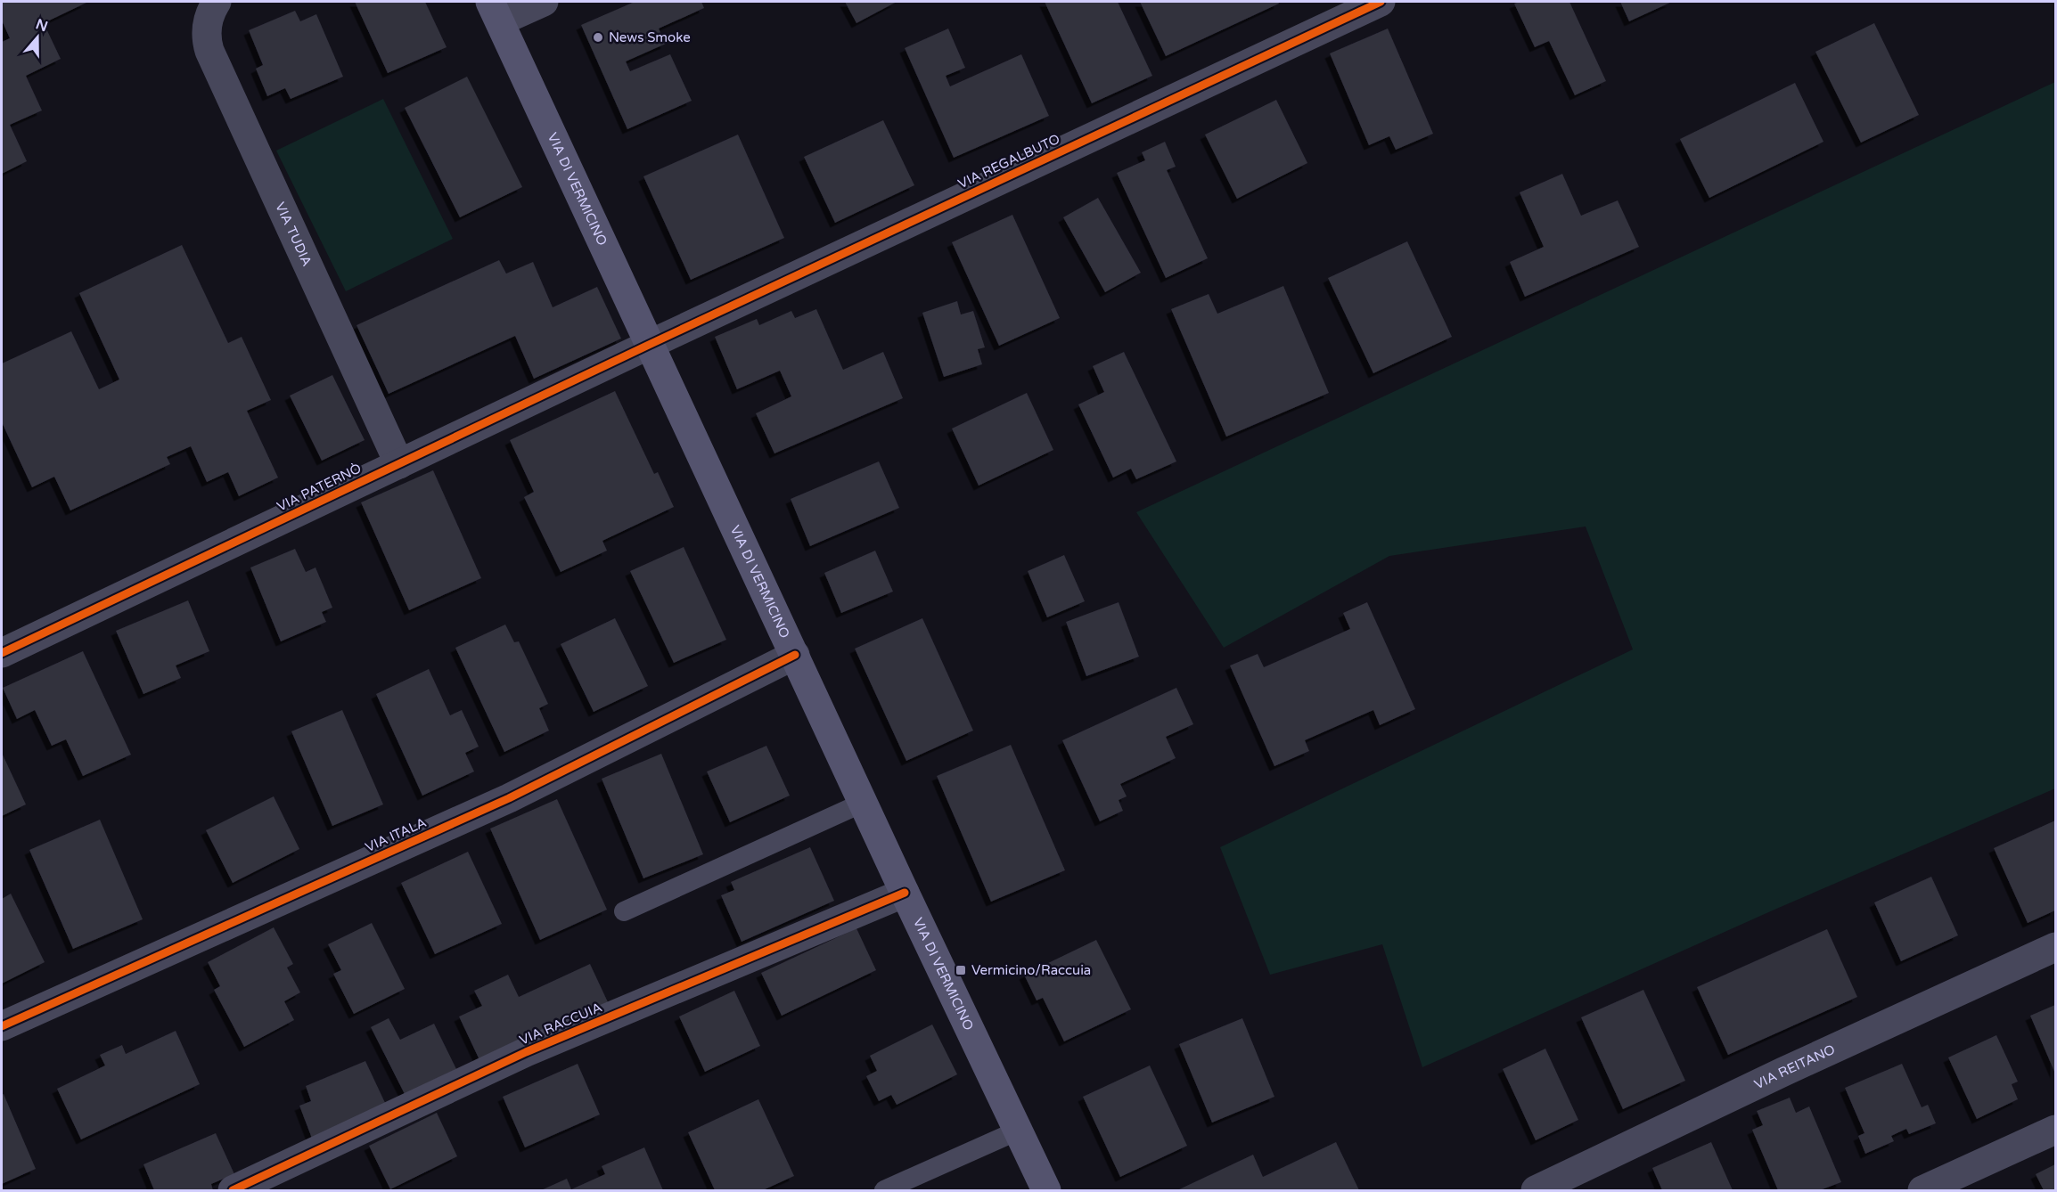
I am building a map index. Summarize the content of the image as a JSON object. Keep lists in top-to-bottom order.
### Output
{
  "streets": {
    "main road": ["VIA DI VERMICINO"],
    "street": [
      "VIA REGALBUTO",
      "VIA TUDIA",
      "VIA PATERNÒ",
      "VIA ITALA",
      "VIA RACCUIA",
      "VIA REITANO"
    ]
  },
  "crossings": [
    ["VIA REGALBUTO", "VIA DI VERMICINO"],
    ["VIA REGALBUTO", "VIA PATERNÒ"],
    ["VIA DI VERMICINO", "VIA PATERNÒ"],
    ["VIA DI VERMICINO", "VIA ITALA"],
    ["VIA DI VERMICINO", "VIA RACCUIA"],
    ["VIA TUDIA", "VIA PATERNÒ"]
  ],
  "places": {
    "other": ["News Smoke"],
    "transit": ["Vermicino/Raccuia"]
  },
  "north": "top"
}
